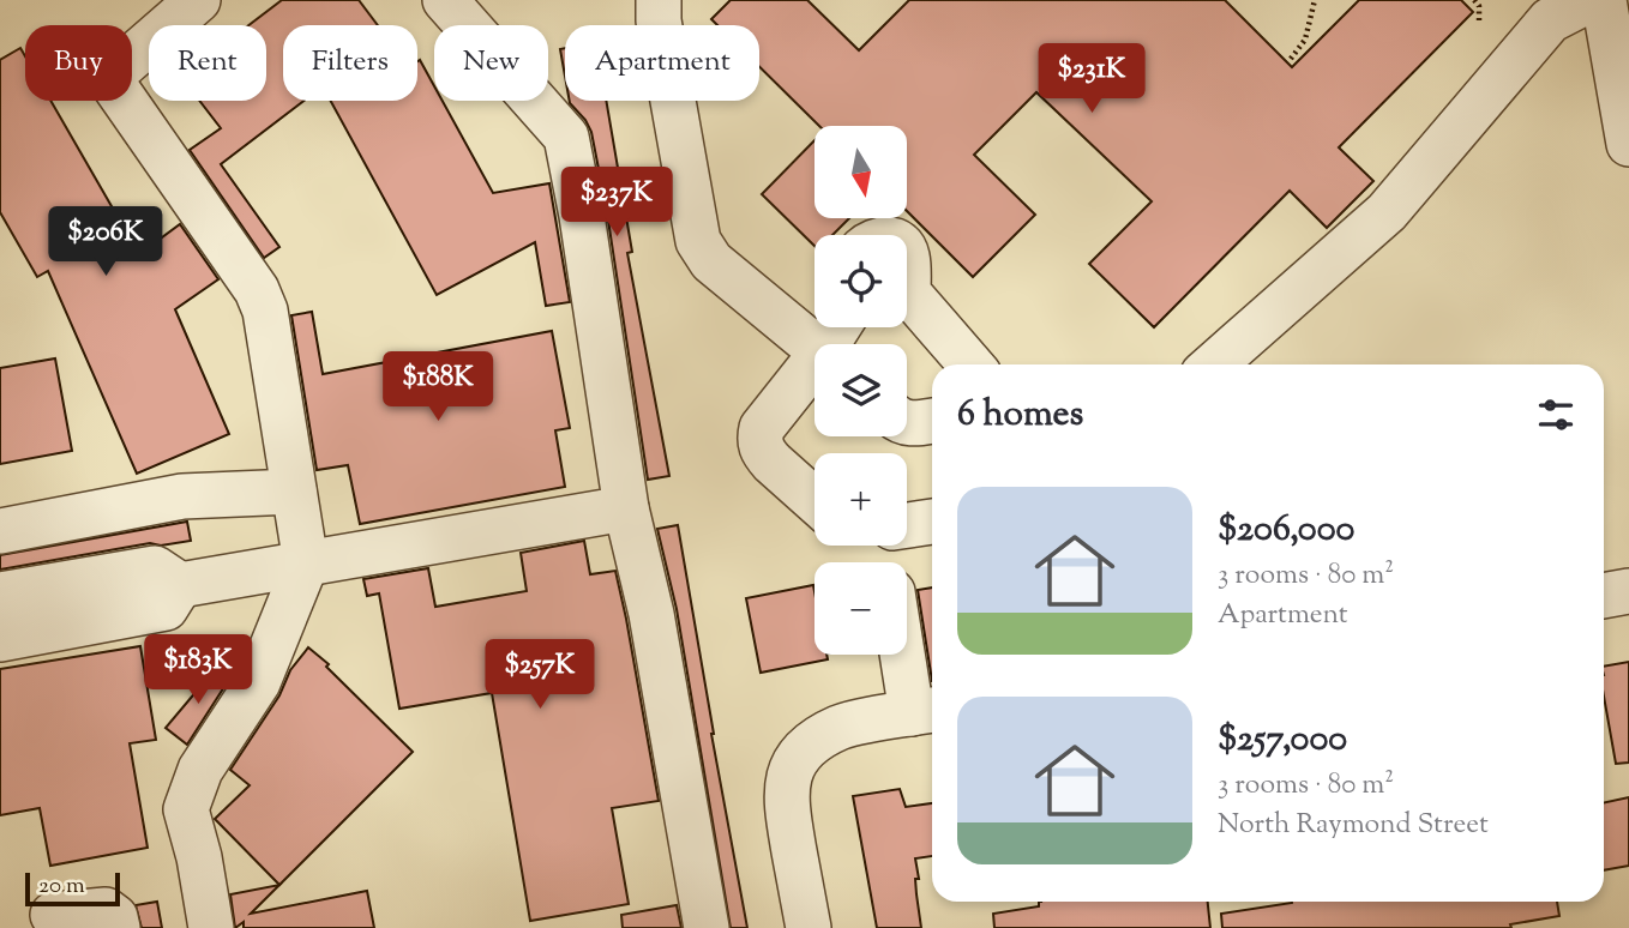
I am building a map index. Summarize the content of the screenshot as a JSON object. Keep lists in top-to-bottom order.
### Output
{
  "scale_bar": "20 m",
  "north": "bottom",
  "page": {
    "chip": [
      "Buy",
      "Rent",
      "Filters",
      "New",
      "Apartment"
    ],
    "price": [
      "$231K",
      "$237K",
      "$206K",
      "$188K",
      "$183K",
      "$257K"
    ],
    "map_buttons": ["+", "−"],
    "heading": "6 homes",
    "list": [
      {
        "name": "$206,000",
        "note": "3 rooms · 80 m² · Apartment"
      },
      {
        "name": "$257,000",
        "note": "3 rooms · 80 m² · North Raymond Street"
      }
    ],
    "scale": "20 m"
  }
}
